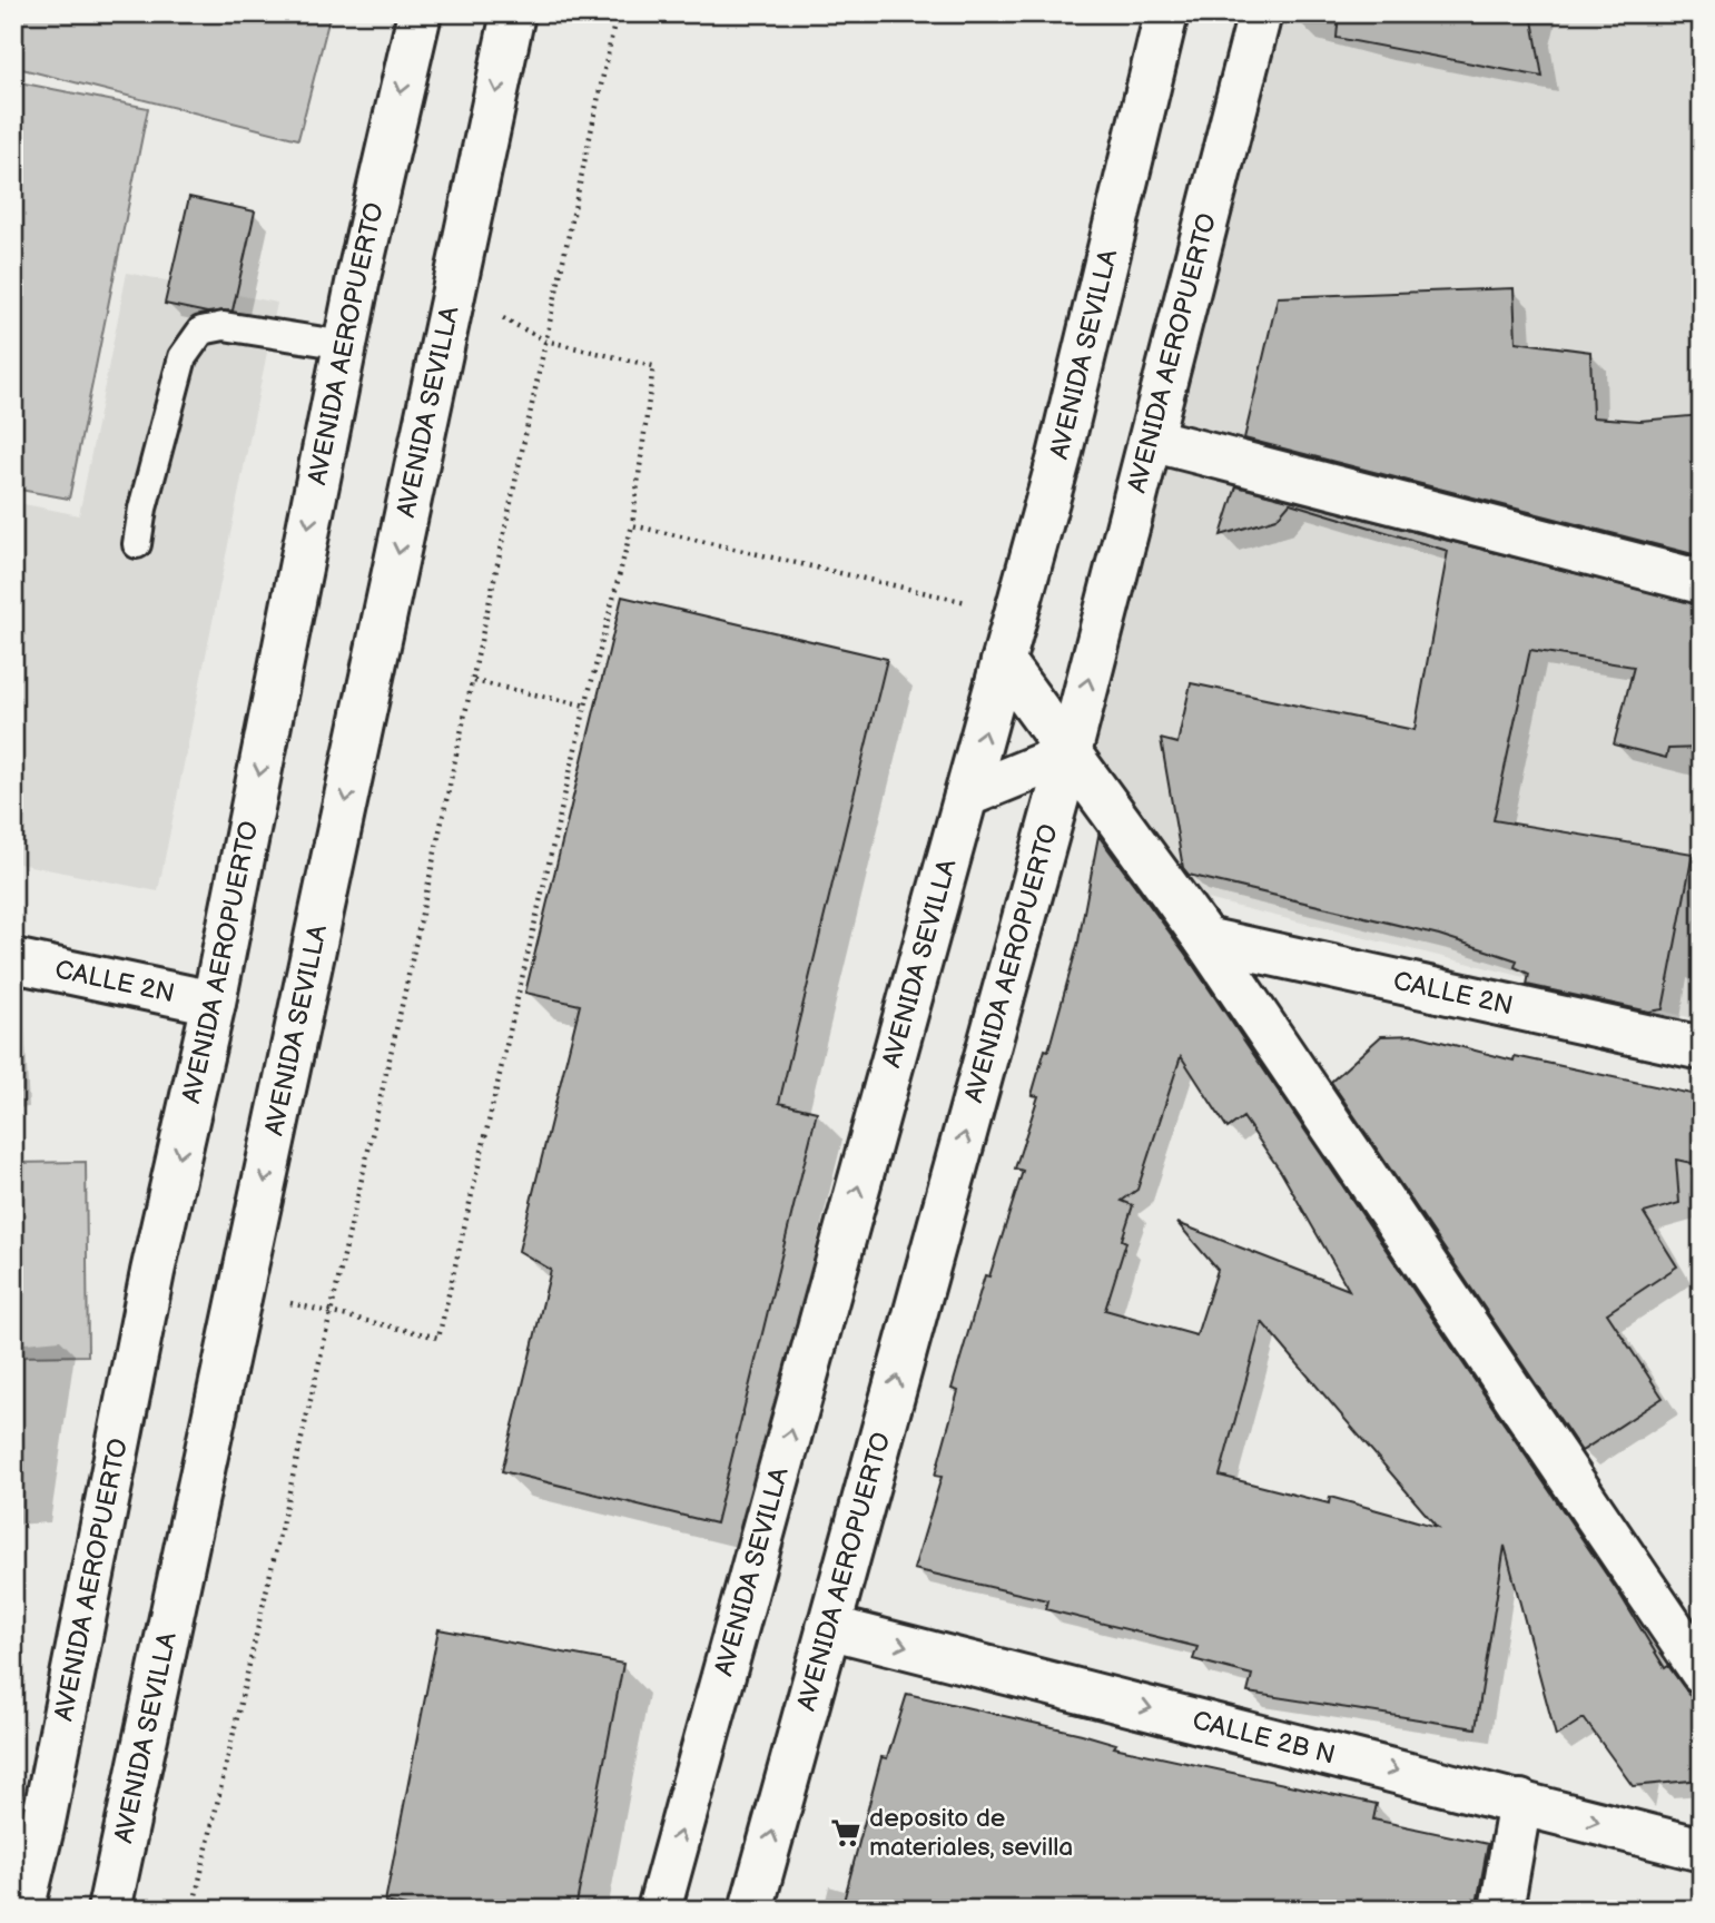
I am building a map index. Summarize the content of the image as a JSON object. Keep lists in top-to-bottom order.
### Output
{
  "streets": {
    "street": [
      "AVENIDA AEROPUERTO",
      "AVENIDA SEVILLA",
      "CALLE 2N",
      "CALLE 2B N"
    ]
  },
  "crossings": [
    ["AVENIDA AEROPUERTO", "CALLE 2N"],
    ["AVENIDA AEROPUERTO", "CALLE 2B N"]
  ],
  "one_way": ["CALLE 2B N"],
  "places": {
    "supermarket": ["deposito de materiales, sevilla"]
  }
}
